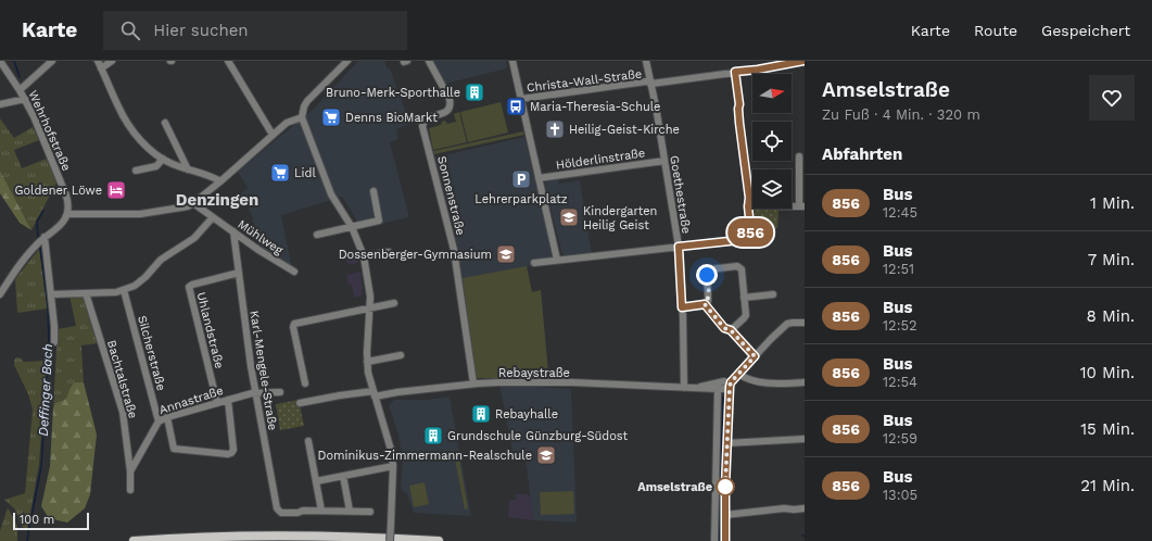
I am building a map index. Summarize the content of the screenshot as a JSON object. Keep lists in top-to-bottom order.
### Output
{
  "streets": {
    "street": [
      "Christa-Wall-Straße",
      "Wehrhofstraße",
      "Hölderlinstraße",
      "Goethestraße",
      "Sonnenstraße",
      "Mühlweg",
      "Uhlandstraße",
      "Silcherstraße",
      "Karl-Mengele-Straße",
      "Rebaystraße",
      "Bachtalstraße",
      "Annastraße"
    ]
  },
  "crossings": [
    ["Christa-Wall-Straße", "Goethestraße"],
    ["Hölderlinstraße", "Goethestraße"],
    ["Goethestraße", "Rebaystraße"],
    ["Sonnenstraße", "Rebaystraße"],
    ["Mühlweg", "Karl-Mengele-Straße"],
    ["Uhlandstraße", "Karl-Mengele-Straße"],
    ["Uhlandstraße", "Annastraße"],
    ["Silcherstraße", "Annastraße"],
    ["Karl-Mengele-Straße", "Annastraße"],
    ["Bachtalstraße", "Annastraße"]
  ],
  "districts": ["Denzingen"],
  "water": ["Deffinger Bach"],
  "places": {
    "building": ["Bruno-Merk-Sporthalle", "Rebayhalle", "Grundschule Günzburg-Südost"],
    "bus stop": ["Maria-Theresia-Schule"],
    "supermarket": ["Denns BioMarkt", "Lidl"],
    "church": ["Heilig-Geist-Kirche"],
    "parking": ["Lehrerparkplatz"],
    "hotel": ["Goldener Löwe"],
    "school or university": ["Kindergarten Heilig Geist", "Dossenberger-Gymnasium", "Dominikus-Zimmermann-Realschule"],
    "other": ["Amselstraße"]
  },
  "lines": ["bus line 856"],
  "scale_bar": "100 m",
  "north": "right",
  "page": {
    "header": "Karte",
    "search": "Hier suchen",
    "nav": ["Karte", "Route", "Gespeichert"],
    "on_map": "856",
    "heading": [
      ["Amselstraße", "Zu Fuß · 4 Min. · 320 m"],
      "Abfahrten"
    ],
    "list": [
      {
        "mark": "856",
        "name": "Bus",
        "note": "12:45",
        "value": "1 Min."
      },
      {
        "mark": "856",
        "name": "Bus",
        "note": "12:51",
        "value": "7 Min."
      },
      {
        "mark": "856",
        "name": "Bus",
        "note": "12:52",
        "value": "8 Min."
      },
      {
        "mark": "856",
        "name": "Bus",
        "note": "12:54",
        "value": "10 Min."
      },
      {
        "mark": "856",
        "name": "Bus",
        "note": "12:59",
        "value": "15 Min."
      },
      {
        "mark": "856",
        "name": "Bus",
        "note": "13:05",
        "value": "21 Min."
      }
    ],
    "scale": "100 m"
  }
}
